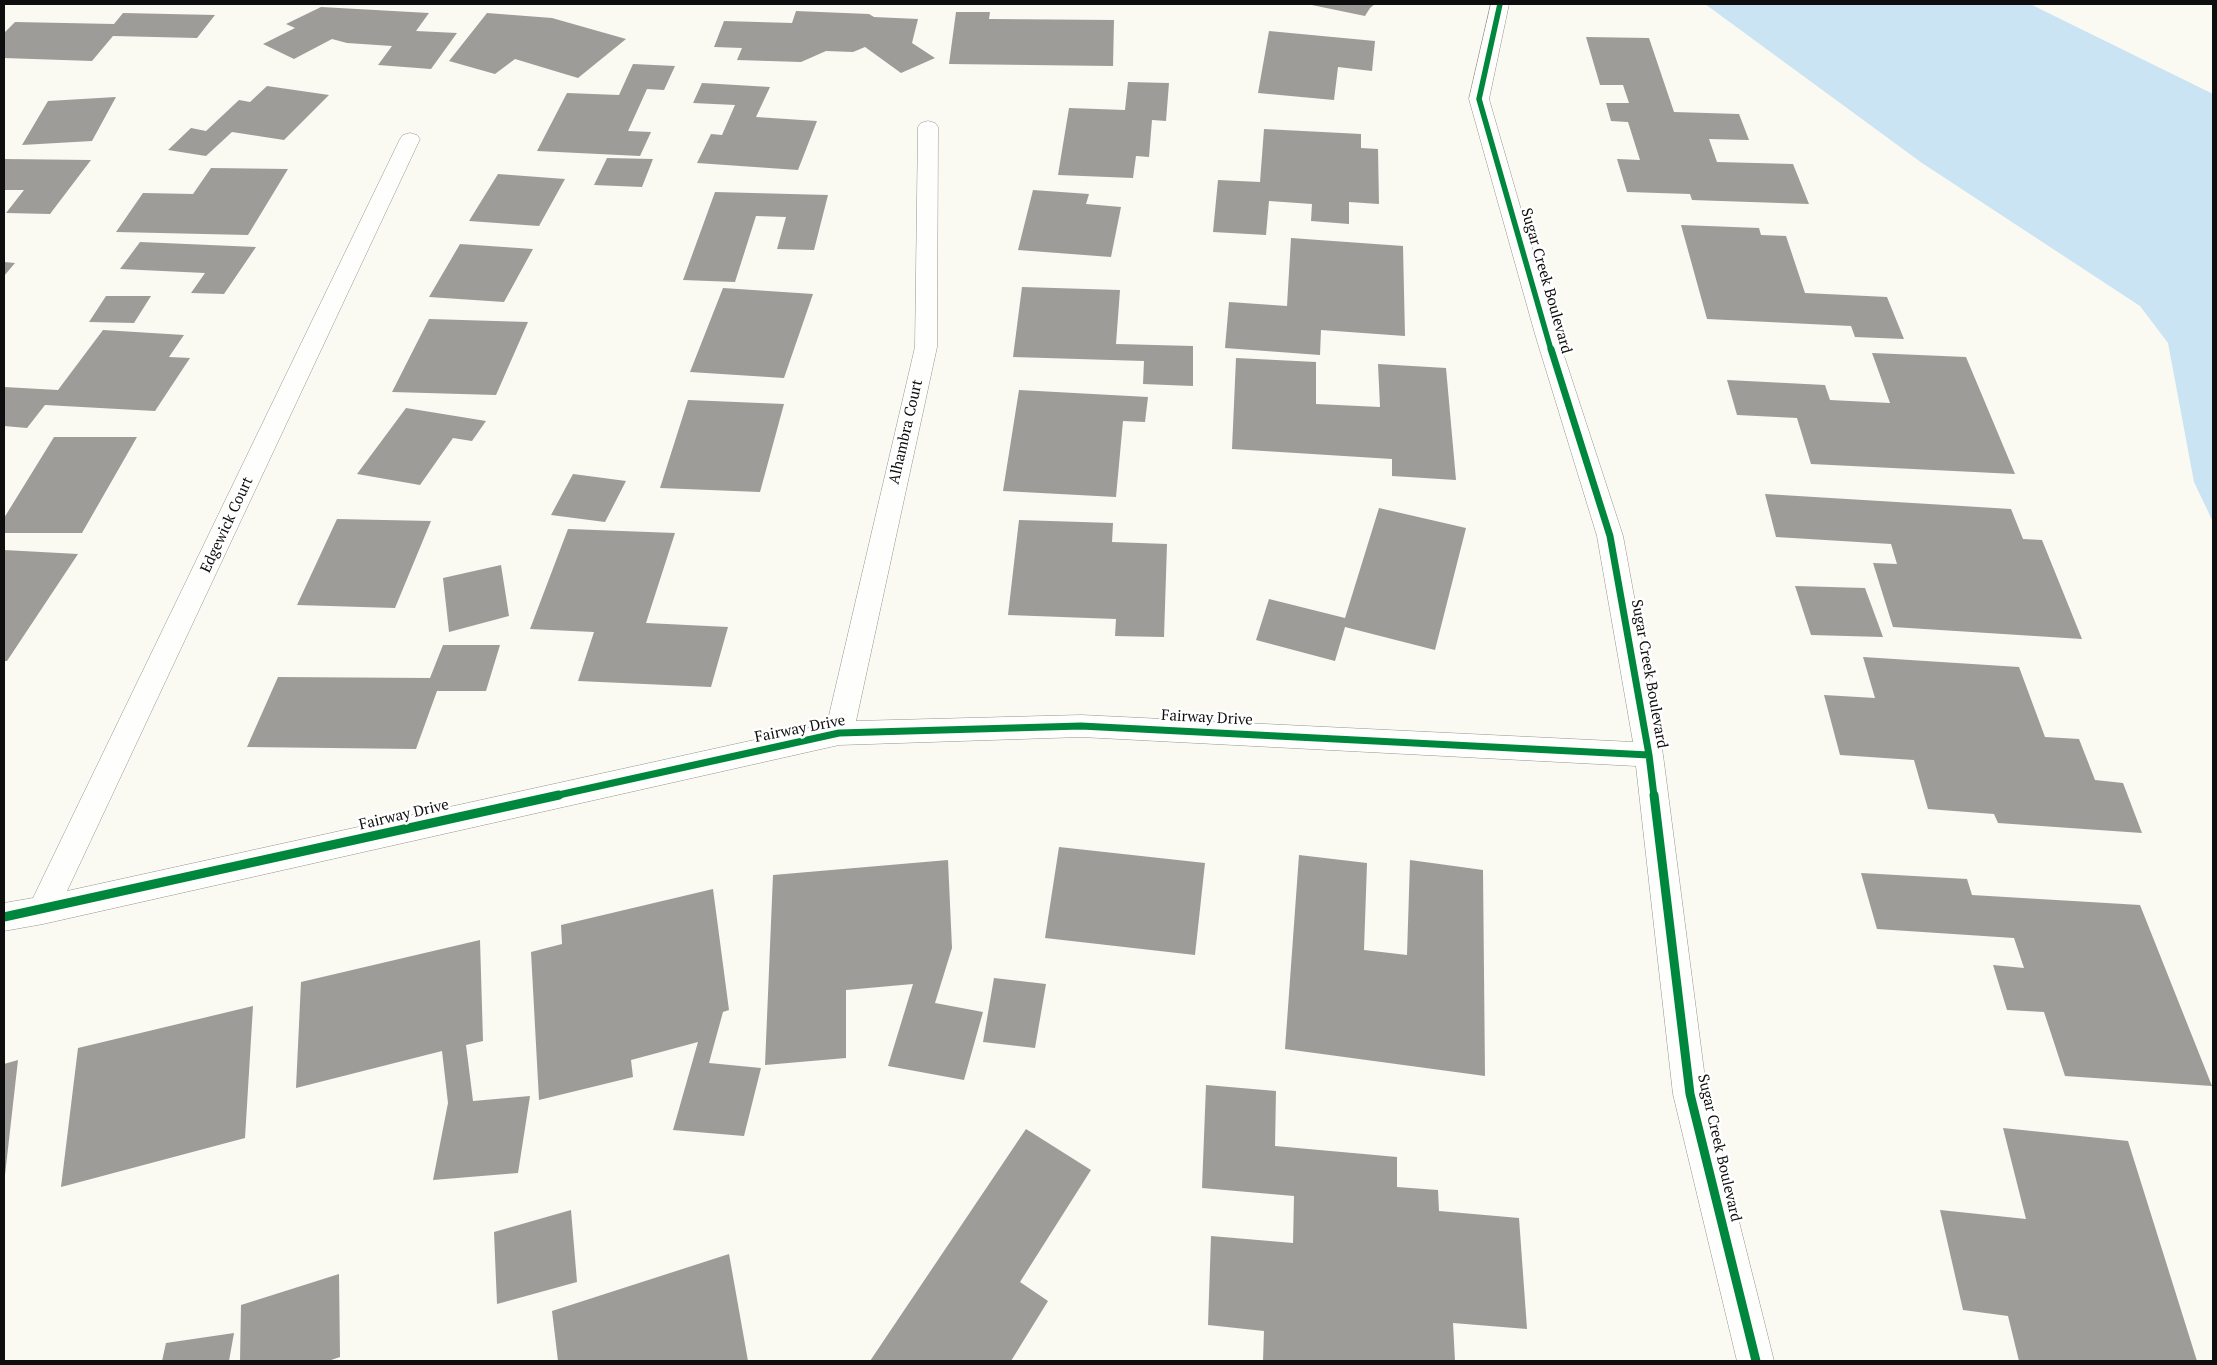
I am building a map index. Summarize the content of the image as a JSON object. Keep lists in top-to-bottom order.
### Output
{
  "streets": {
    "street": [
      "Sugar Creek Boulevard",
      "Alhambra Court",
      "Edgewick Court",
      "Fairway Drive"
    ]
  },
  "crossings": [
    ["Sugar Creek Boulevard", "Fairway Drive"],
    ["Alhambra Court", "Fairway Drive"],
    ["Edgewick Court", "Fairway Drive"]
  ]
}
